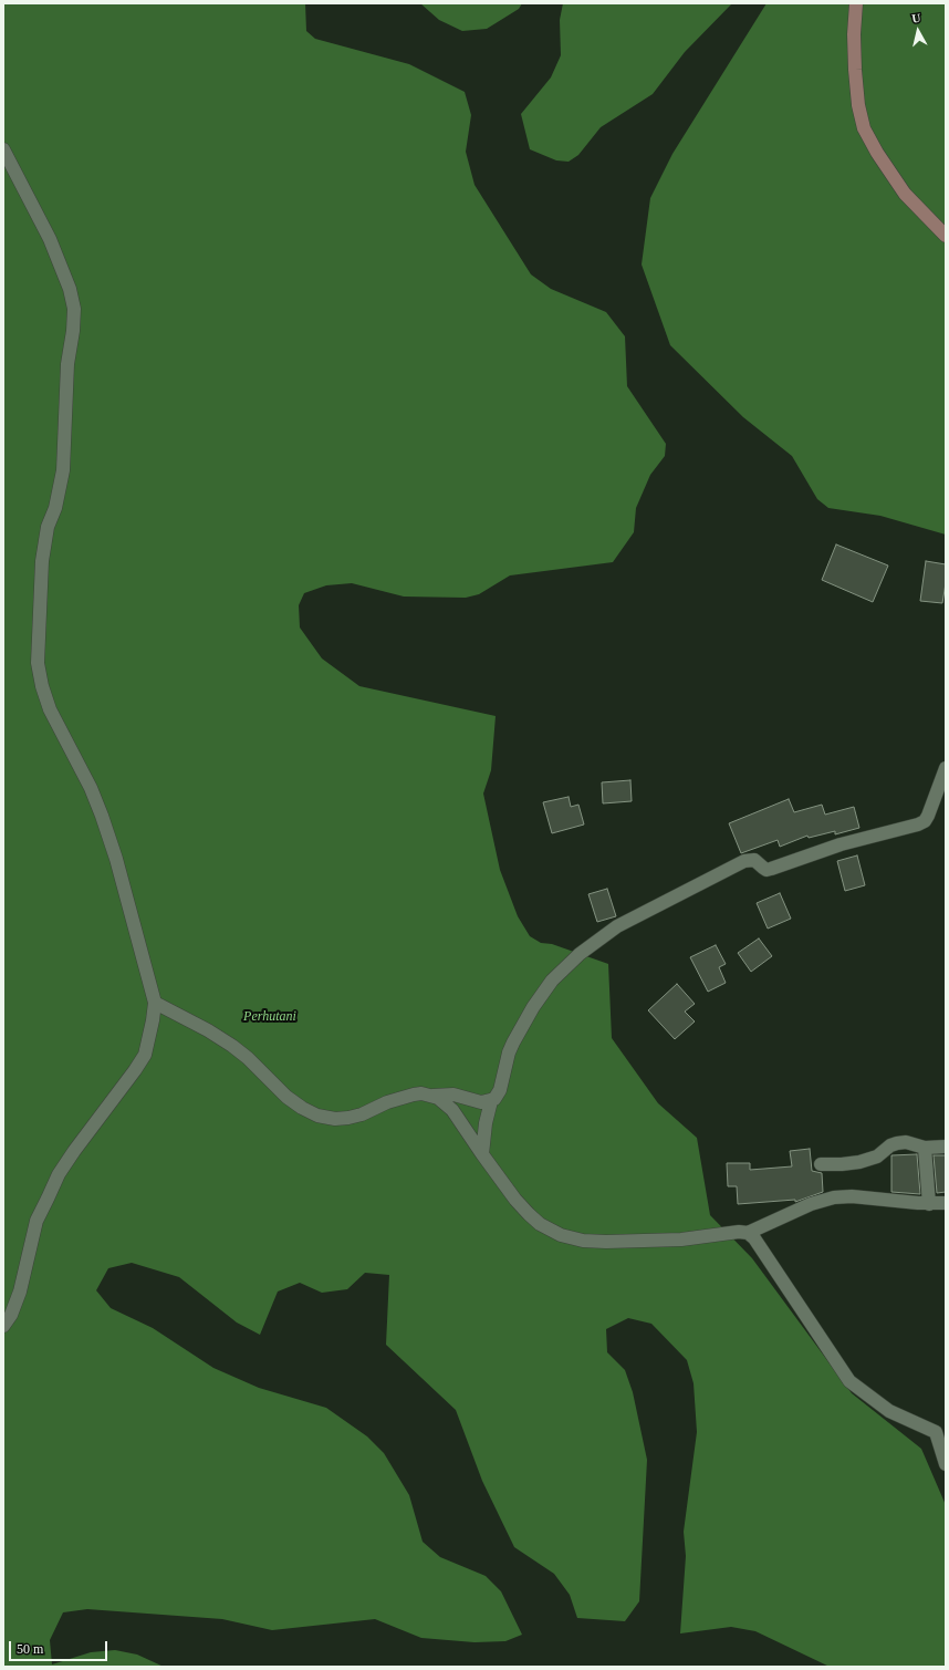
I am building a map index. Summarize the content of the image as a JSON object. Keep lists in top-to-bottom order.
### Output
{
  "parks": ["Perhutani"],
  "scale_bar": "50 m",
  "north": "top"
}
